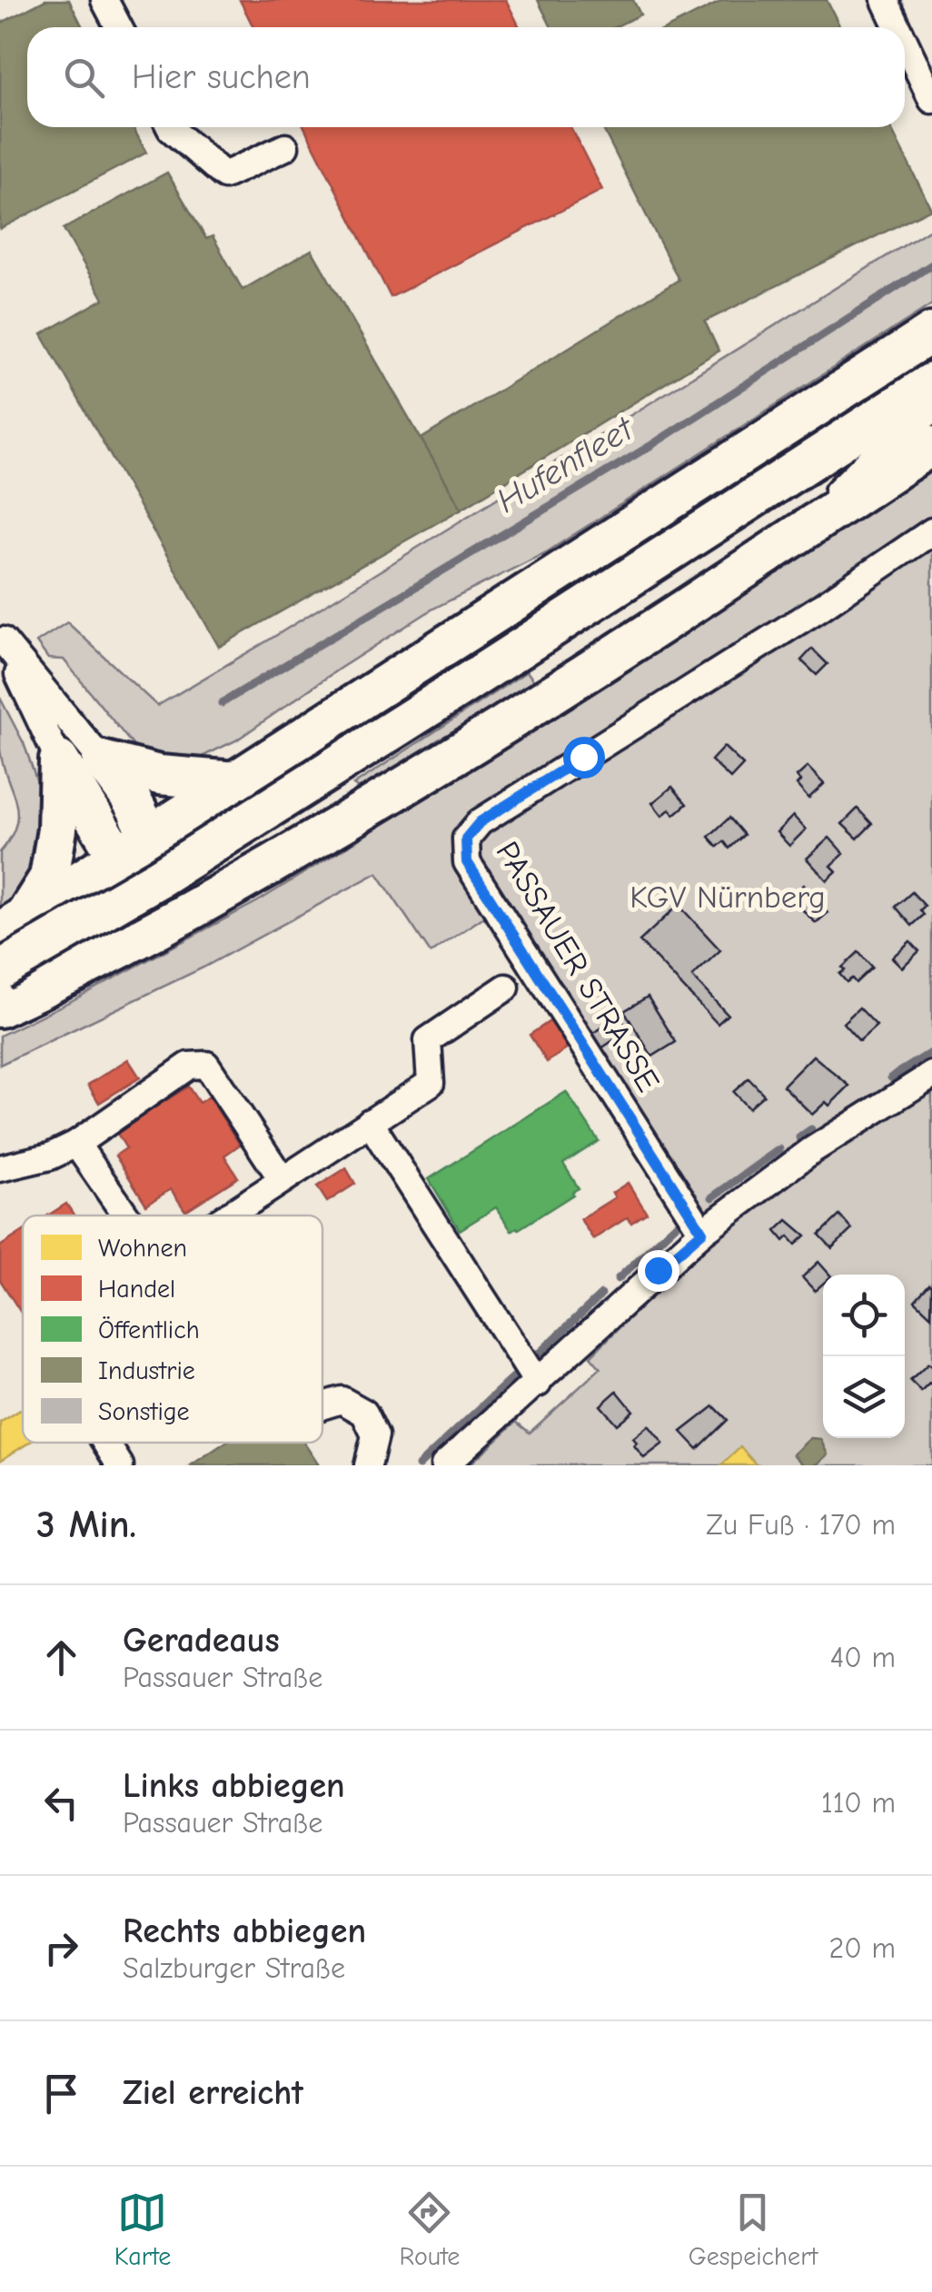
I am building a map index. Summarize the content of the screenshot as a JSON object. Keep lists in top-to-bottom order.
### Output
{
  "streets": {
    "street": ["PASSAUER STRASSE"]
  },
  "water": ["Hufenfleet"],
  "parks": ["KGV Nürnberg"],
  "legend": [
    "Wohnen",
    "Handel",
    "Öffentlich",
    "Industrie",
    "Sonstige"
  ],
  "page": {
    "search": "Hier suchen",
    "heading": ["3 Min.", "Zu Fuß · 170 m"],
    "list": [
      ["Geradeaus", "Passauer Straße", "40 m"],
      ["Links abbiegen", "Passauer Straße", "110 m"],
      ["Rechts abbiegen", "Salzburger Straße", "20 m"],
      "Ziel erreicht"
    ],
    "nav": ["Karte", "Route", "Gespeichert"]
  }
}
